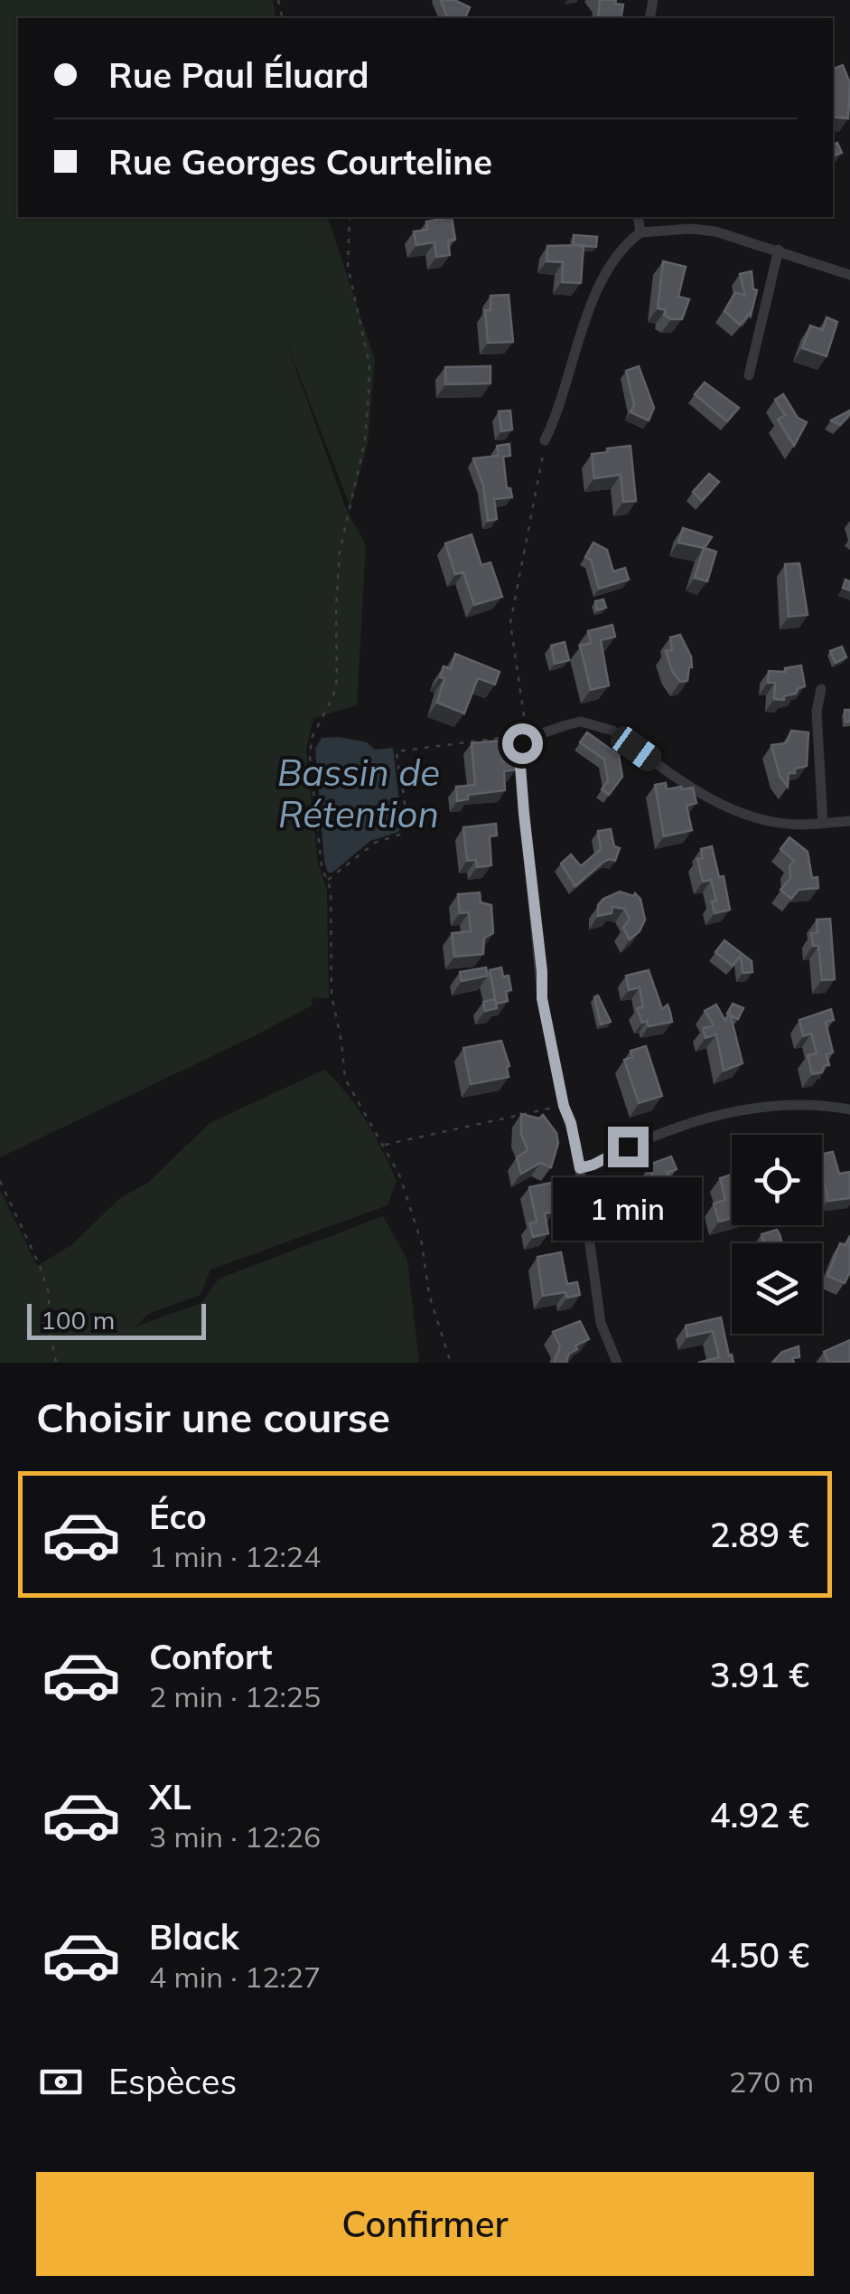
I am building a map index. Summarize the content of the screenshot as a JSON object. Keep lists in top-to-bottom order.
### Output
{
  "water": ["Bassin de Rétention"],
  "scale_bar": "100 m",
  "page": {
    "banner": ["Rue Paul Éluard", "Rue Georges Courteline"],
    "bubble": "1 min",
    "scale": "100 m",
    "heading": "Choisir une course",
    "list": [
      {
        "name": "Éco",
        "note": "1 min · 12:24",
        "value": "2.89 €"
      },
      {
        "name": "Confort",
        "note": "2 min · 12:25",
        "value": "3.91 €"
      },
      {
        "name": "XL",
        "note": "3 min · 12:26",
        "value": "4.92 €"
      },
      {
        "name": "Black",
        "note": "4 min · 12:27",
        "value": "4.50 €"
      }
    ],
    "pay": ["Espèces", "270 m"],
    "buttons": "Confirmer"
  }
}
